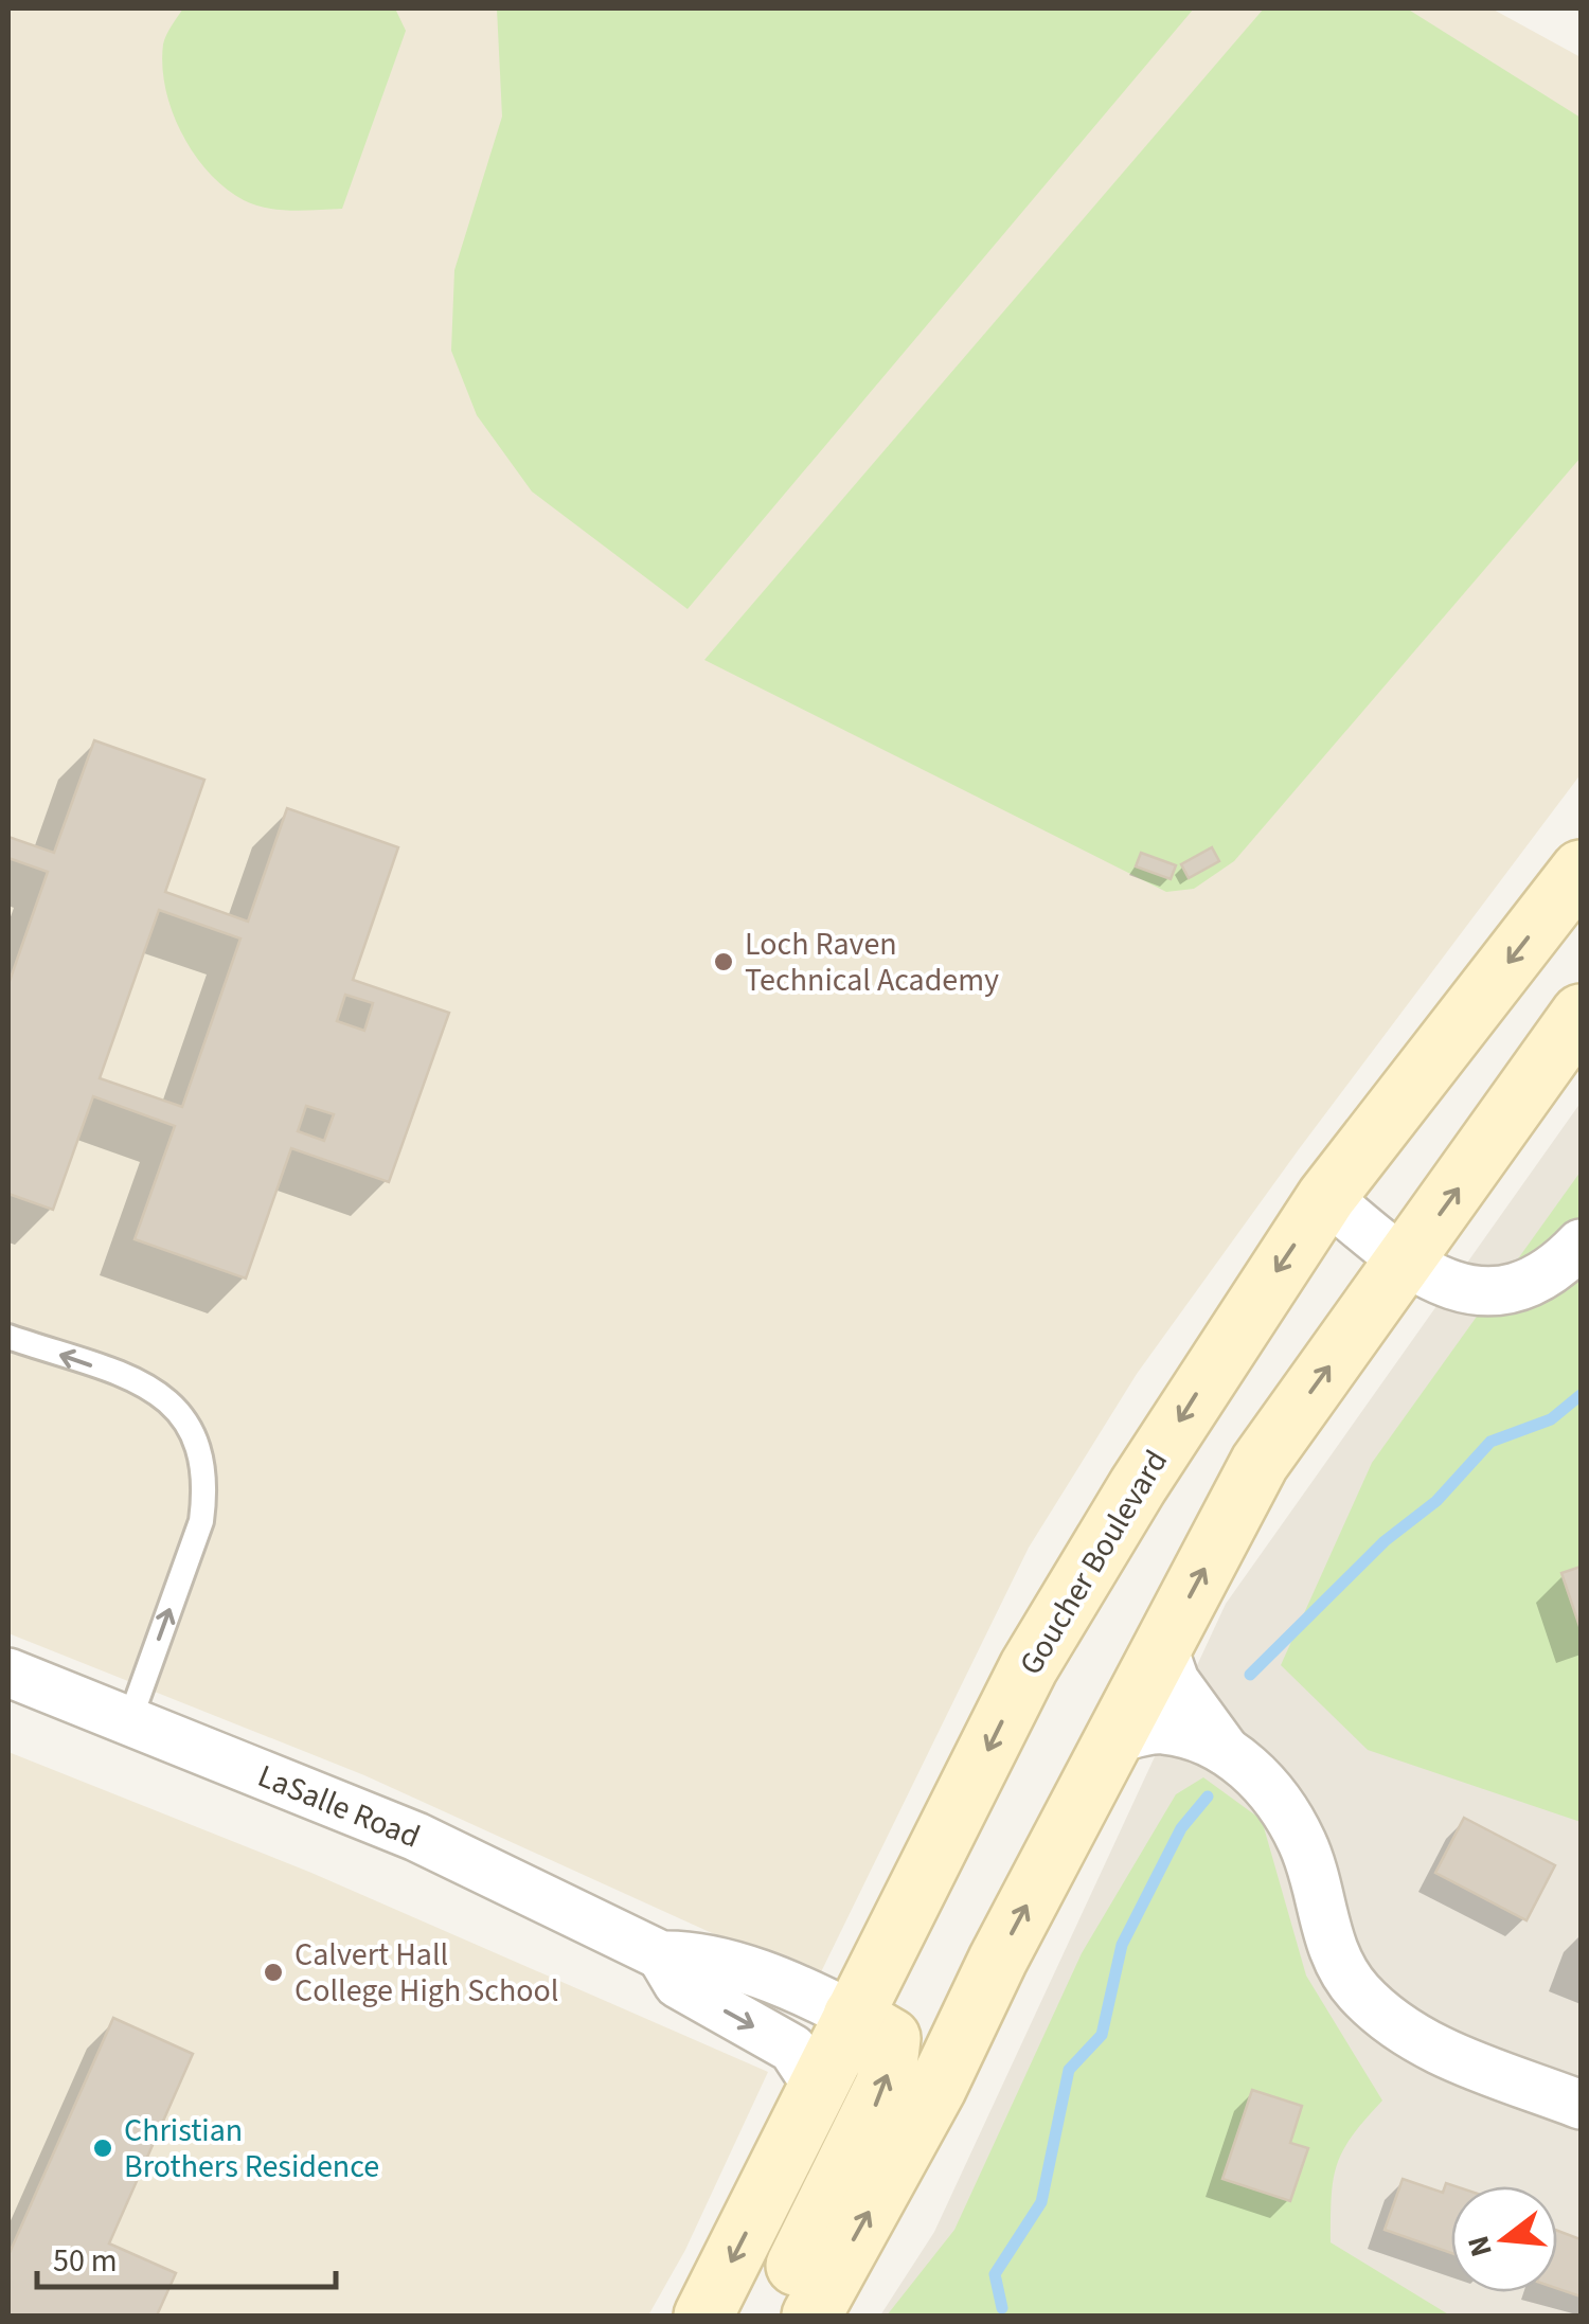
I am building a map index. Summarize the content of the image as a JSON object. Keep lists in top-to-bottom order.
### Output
{
  "streets": {
    "main road": ["Goucher Boulevard"],
    "street": ["LaSalle Road"]
  },
  "crossings": [
    ["Goucher Boulevard", "LaSalle Road"]
  ],
  "places": ["Loch Raven Technical Academy", "Calvert Hall College High School", "Christian Brothers Residence"],
  "scale_bar": "50 m",
  "north": "left"
}
